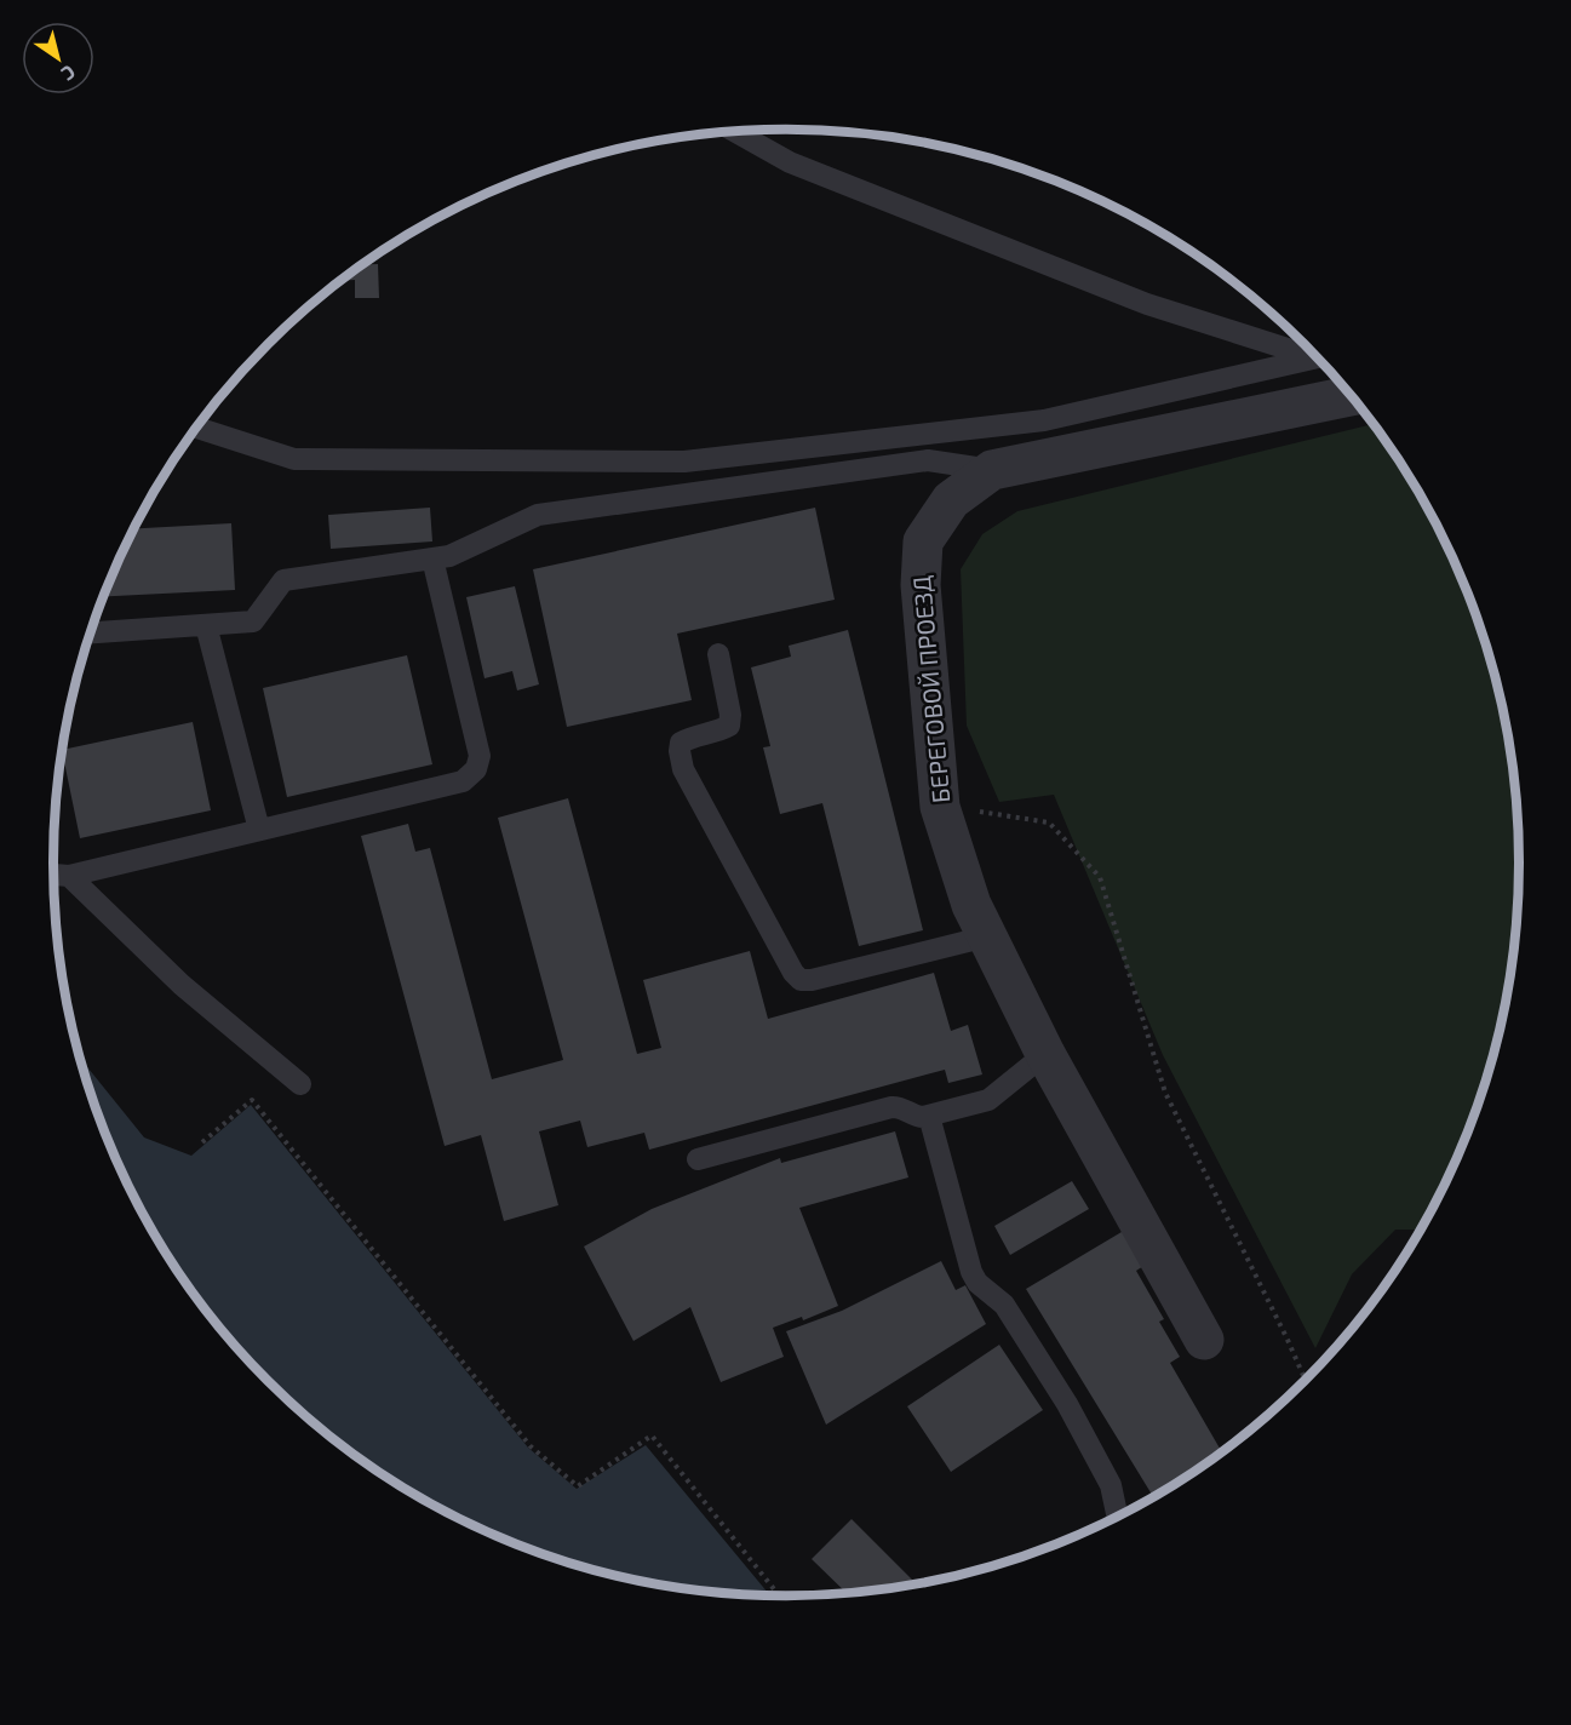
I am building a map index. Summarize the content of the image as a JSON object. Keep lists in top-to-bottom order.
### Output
{
  "streets": {
    "street": ["БЕРЕГОВОЙ ПРОЕЗД"]
  },
  "north": "bottom right"
}
